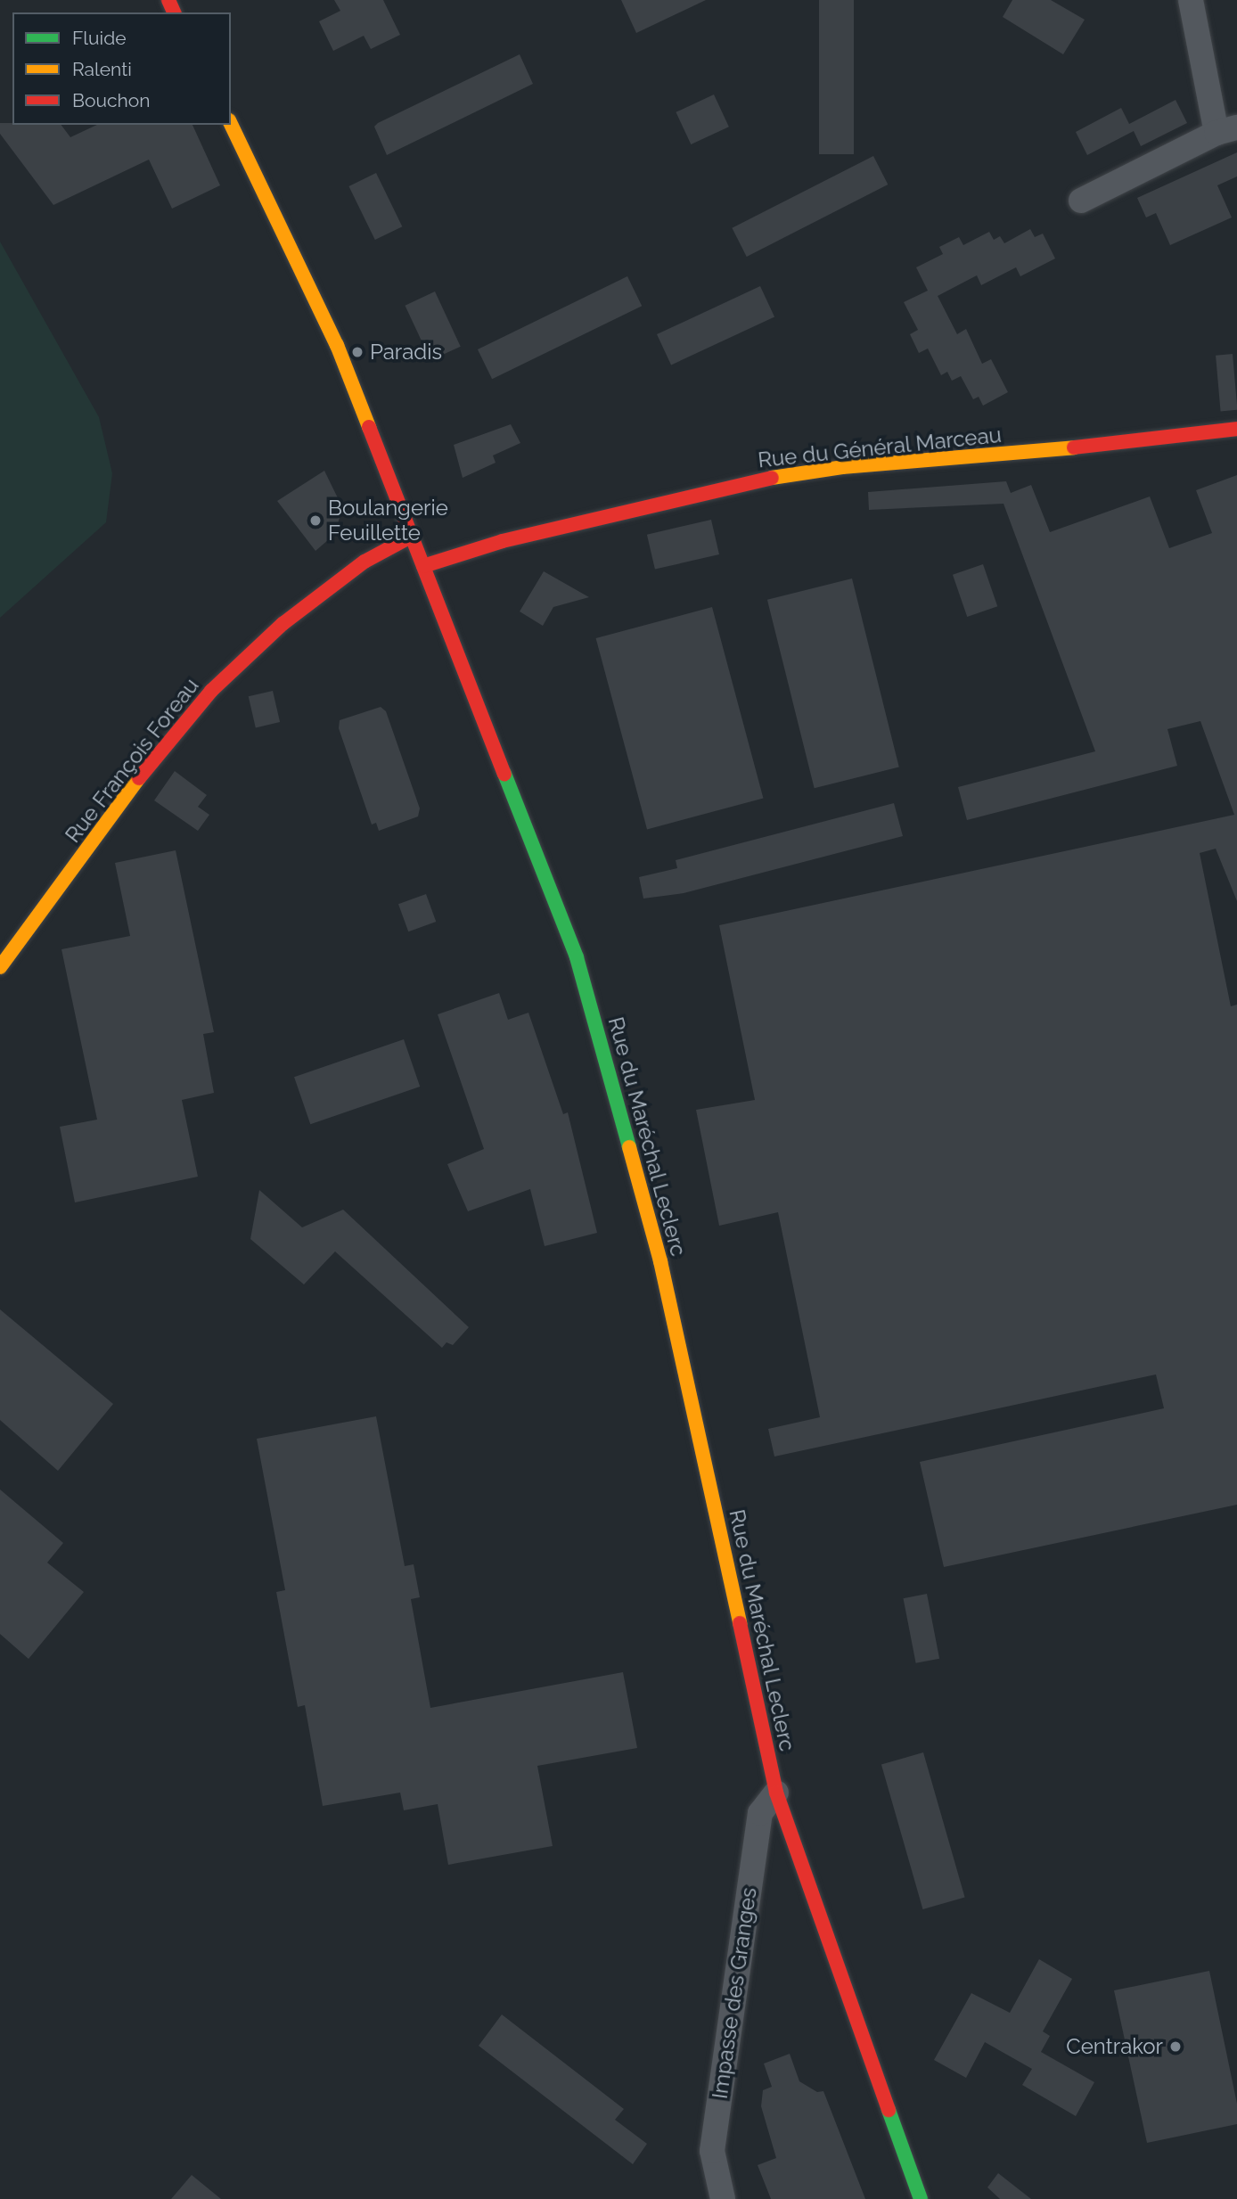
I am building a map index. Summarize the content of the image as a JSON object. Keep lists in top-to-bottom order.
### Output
{
  "streets": {
    "main road": ["Rue du Général Marceau", "Rue François Foreau", "Rue du Maréchal Leclerc"],
    "street": ["Impasse des Granges"]
  },
  "crossings": [
    ["Rue du Général Marceau", "Rue du Maréchal Leclerc"],
    ["Rue François Foreau", "Rue du Maréchal Leclerc"],
    ["Rue du Maréchal Leclerc", "Impasse des Granges"]
  ],
  "places": ["Paradis", "Boulangerie Feuillette", "Centrakor"],
  "legend": ["Fluide", "Ralenti", "Bouchon"]
}
